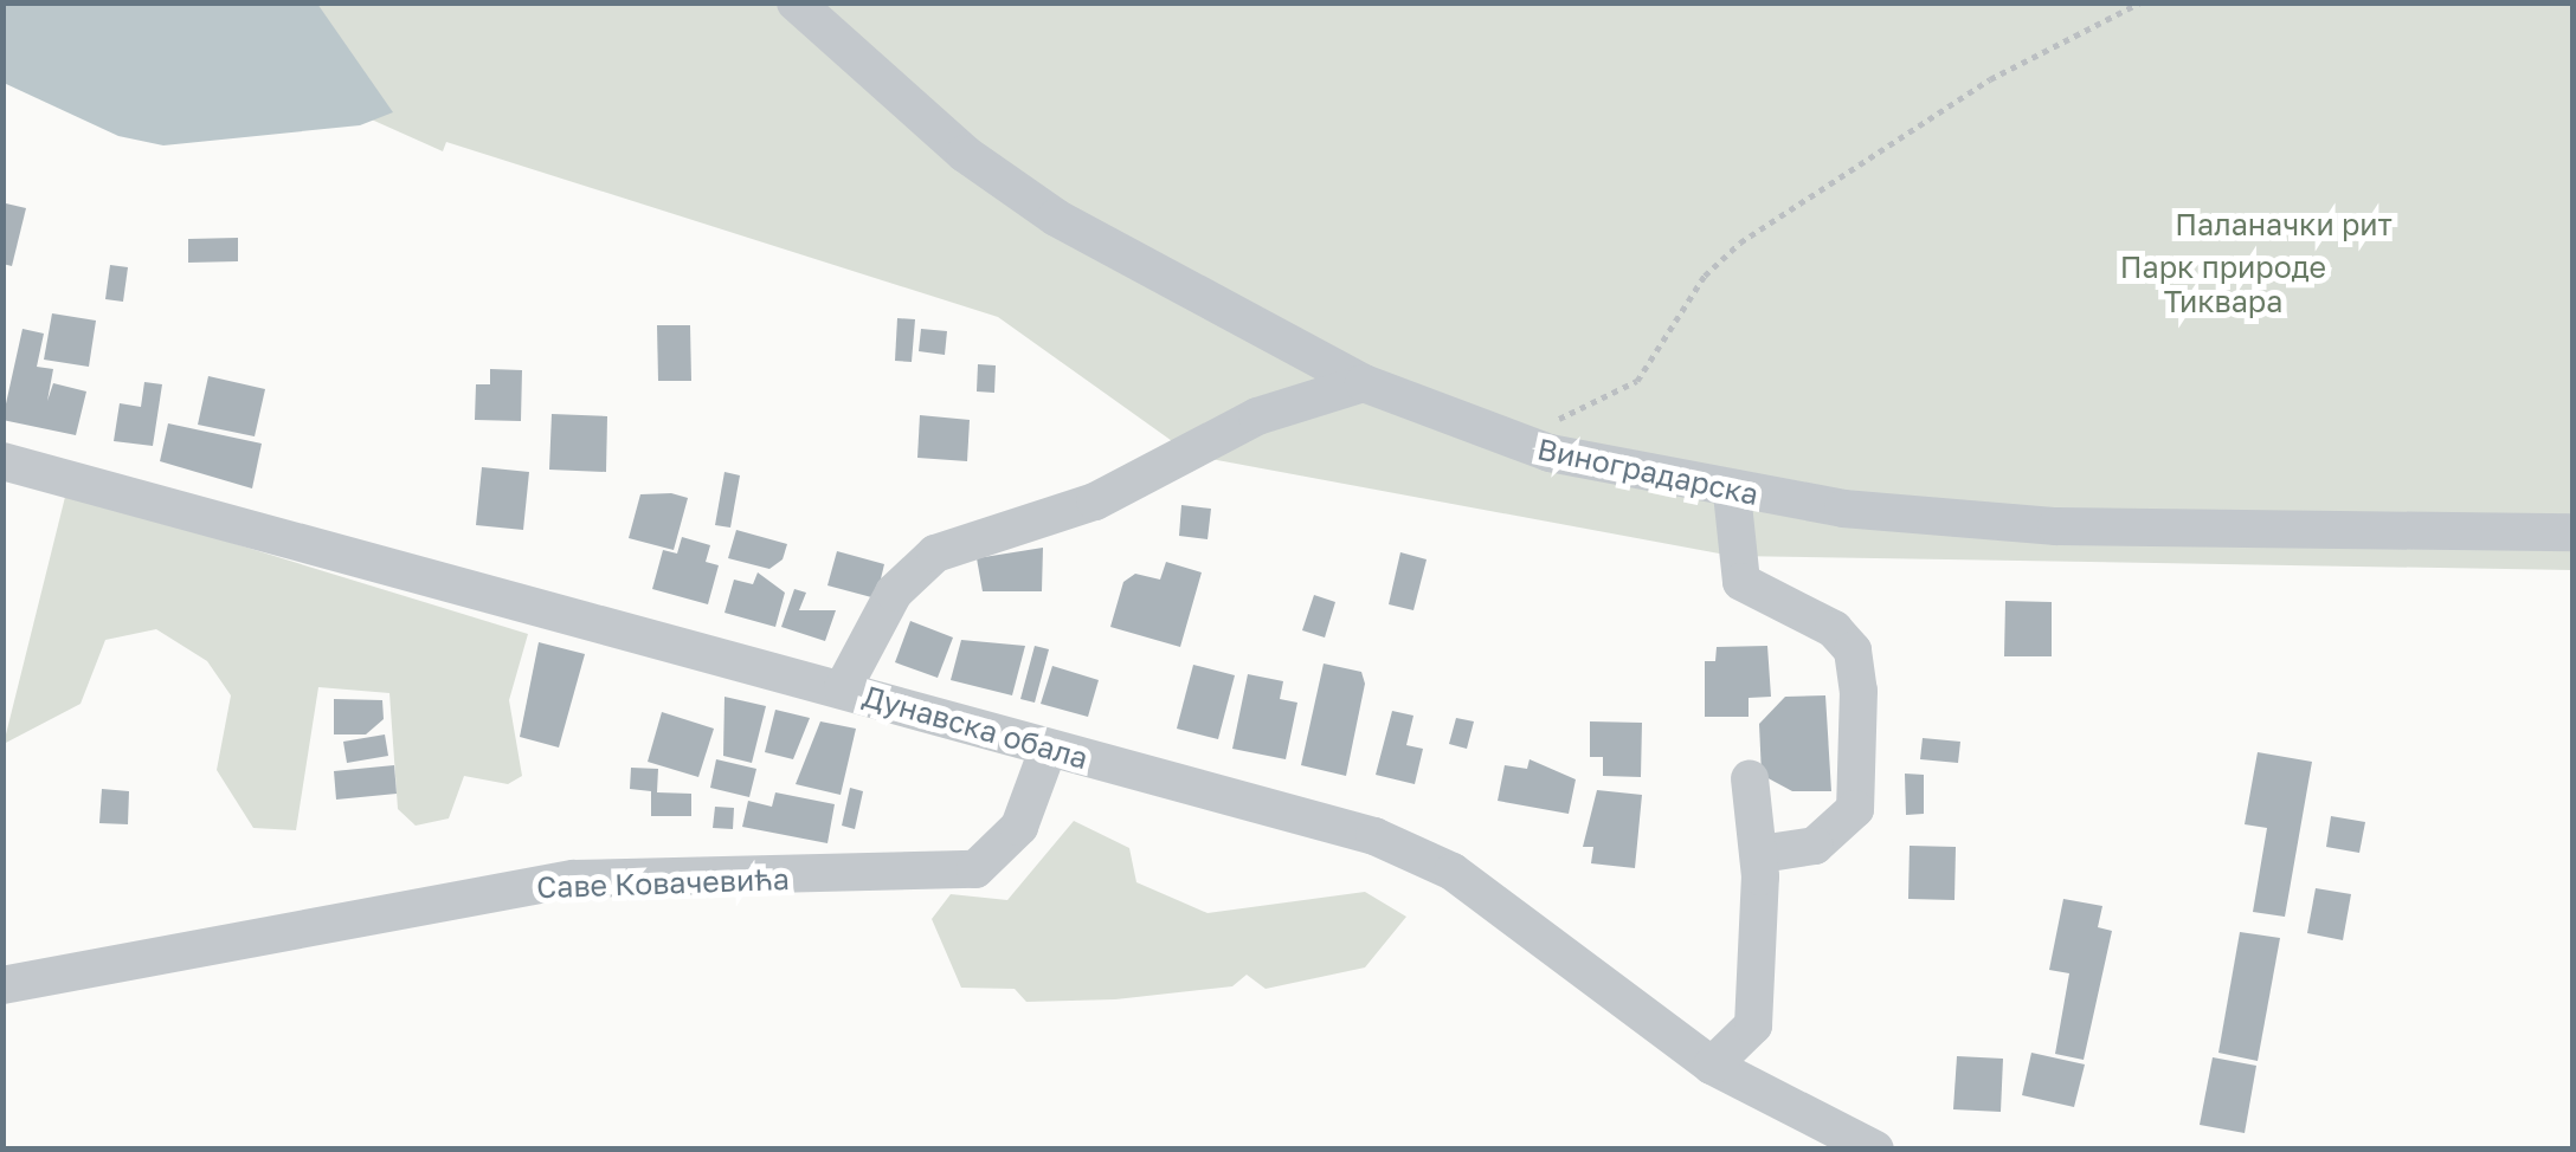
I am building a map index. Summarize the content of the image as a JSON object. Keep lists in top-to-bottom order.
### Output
{
  "streets": {
    "street": ["Виноградарска", "Дунавска обала", "Саве Ковачевића"]
  },
  "crossings": [
    ["Дунавска обала", "Саве Ковачевића"]
  ],
  "parks": ["Паланачки рит", "Парк природе Тиквара"]
}
